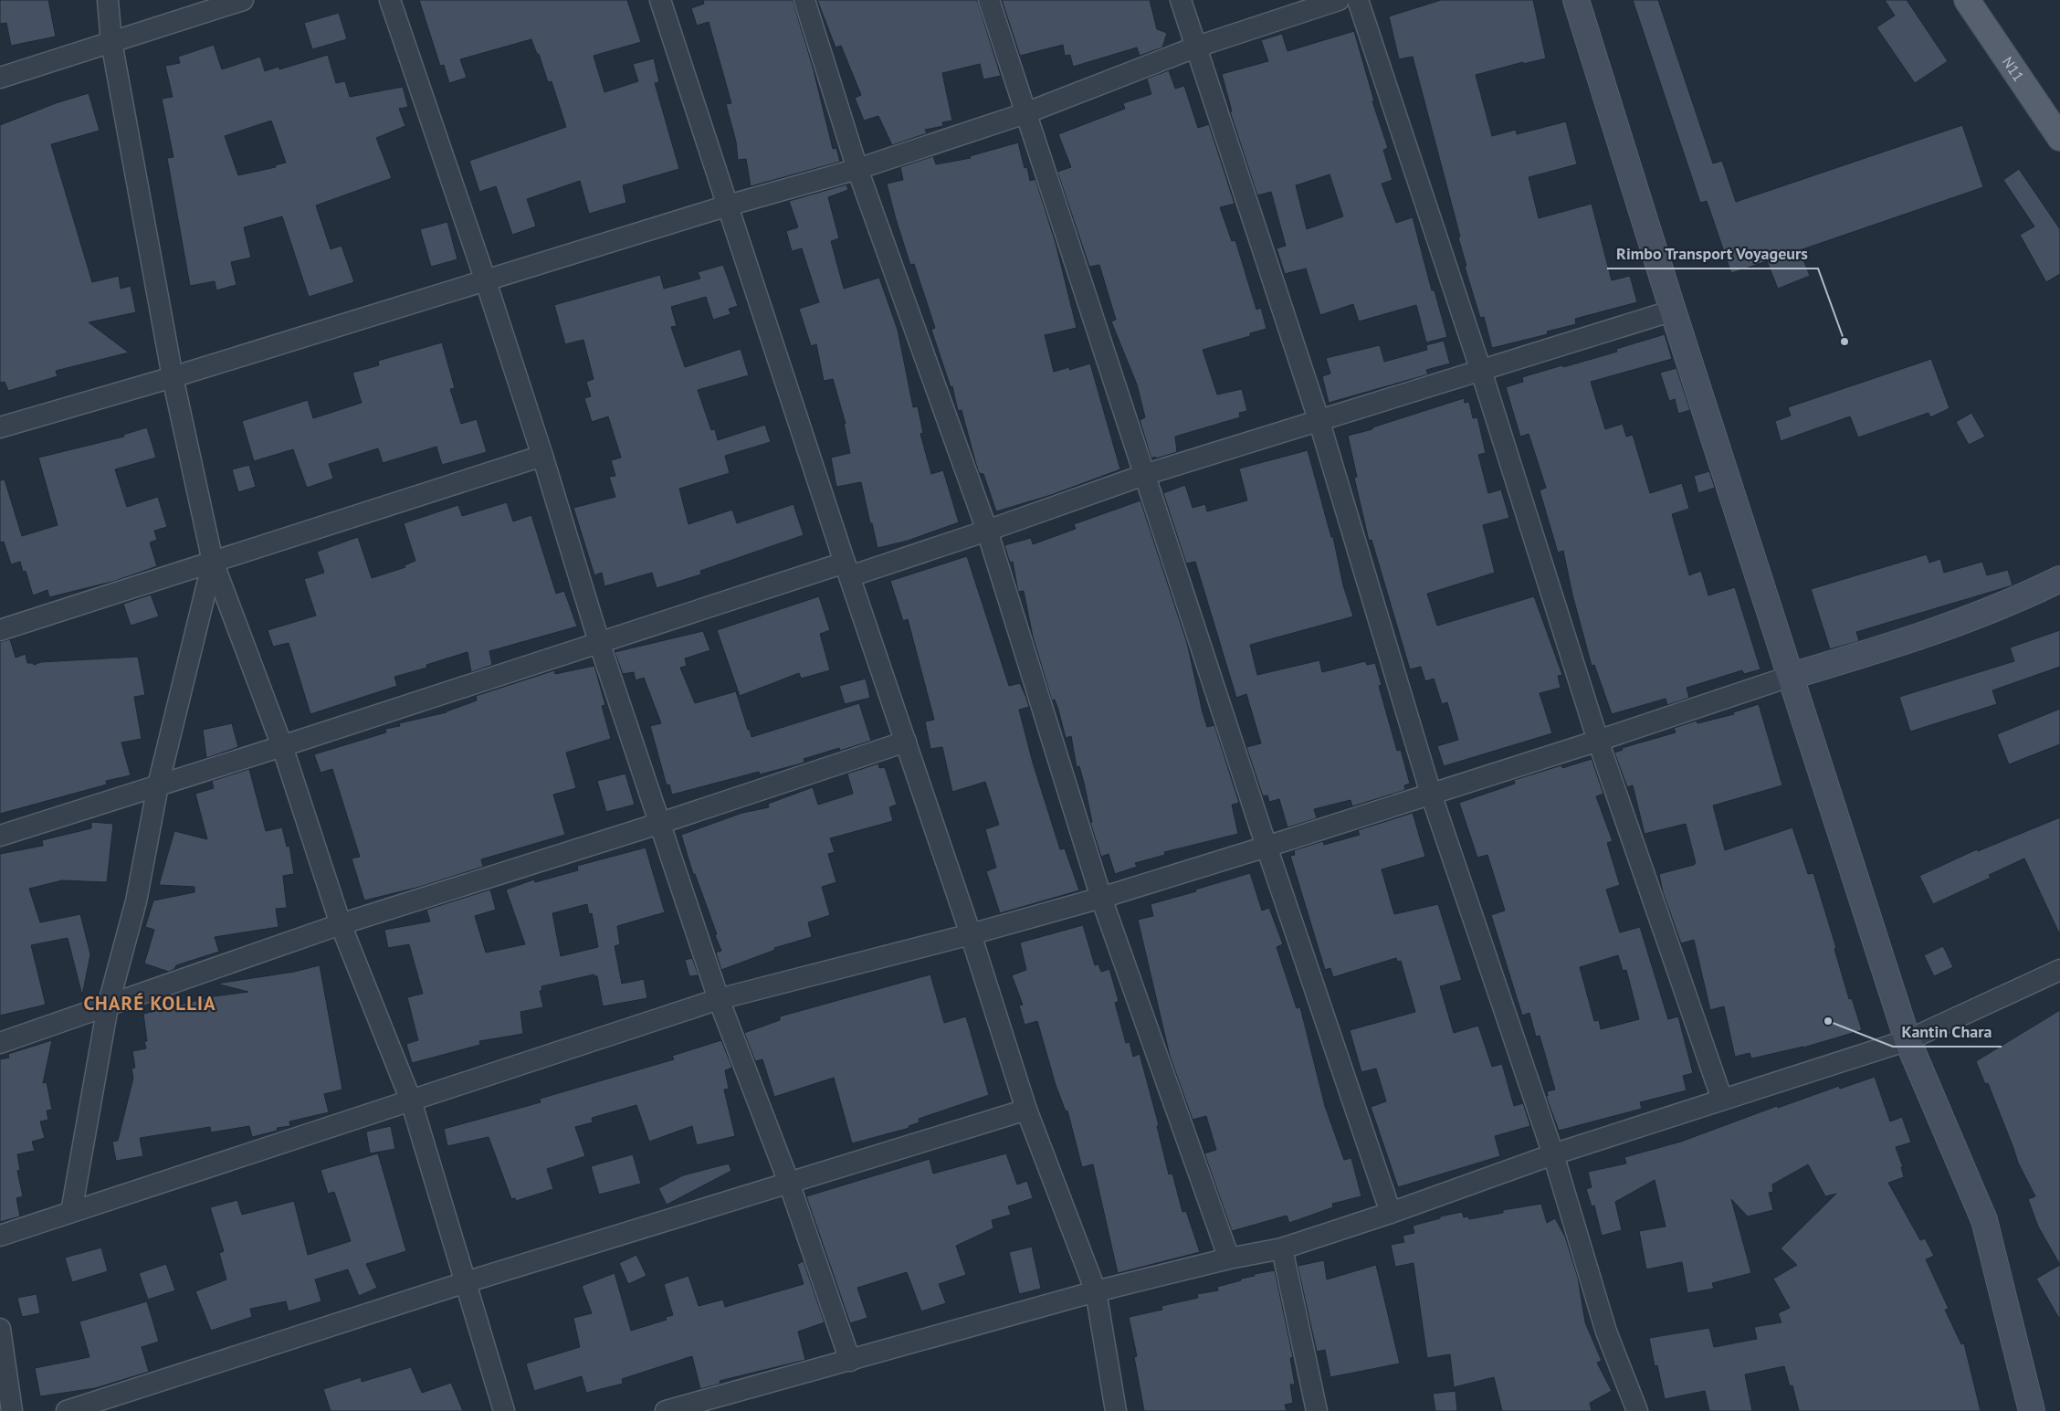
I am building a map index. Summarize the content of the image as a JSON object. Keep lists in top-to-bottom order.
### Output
{
  "streets": {
    "main road": ["N11"]
  },
  "districts": ["CHARÉ KOLLIA"],
  "places": ["Rimbo Transport Voyageurs", "Kantin Chara"]
}
